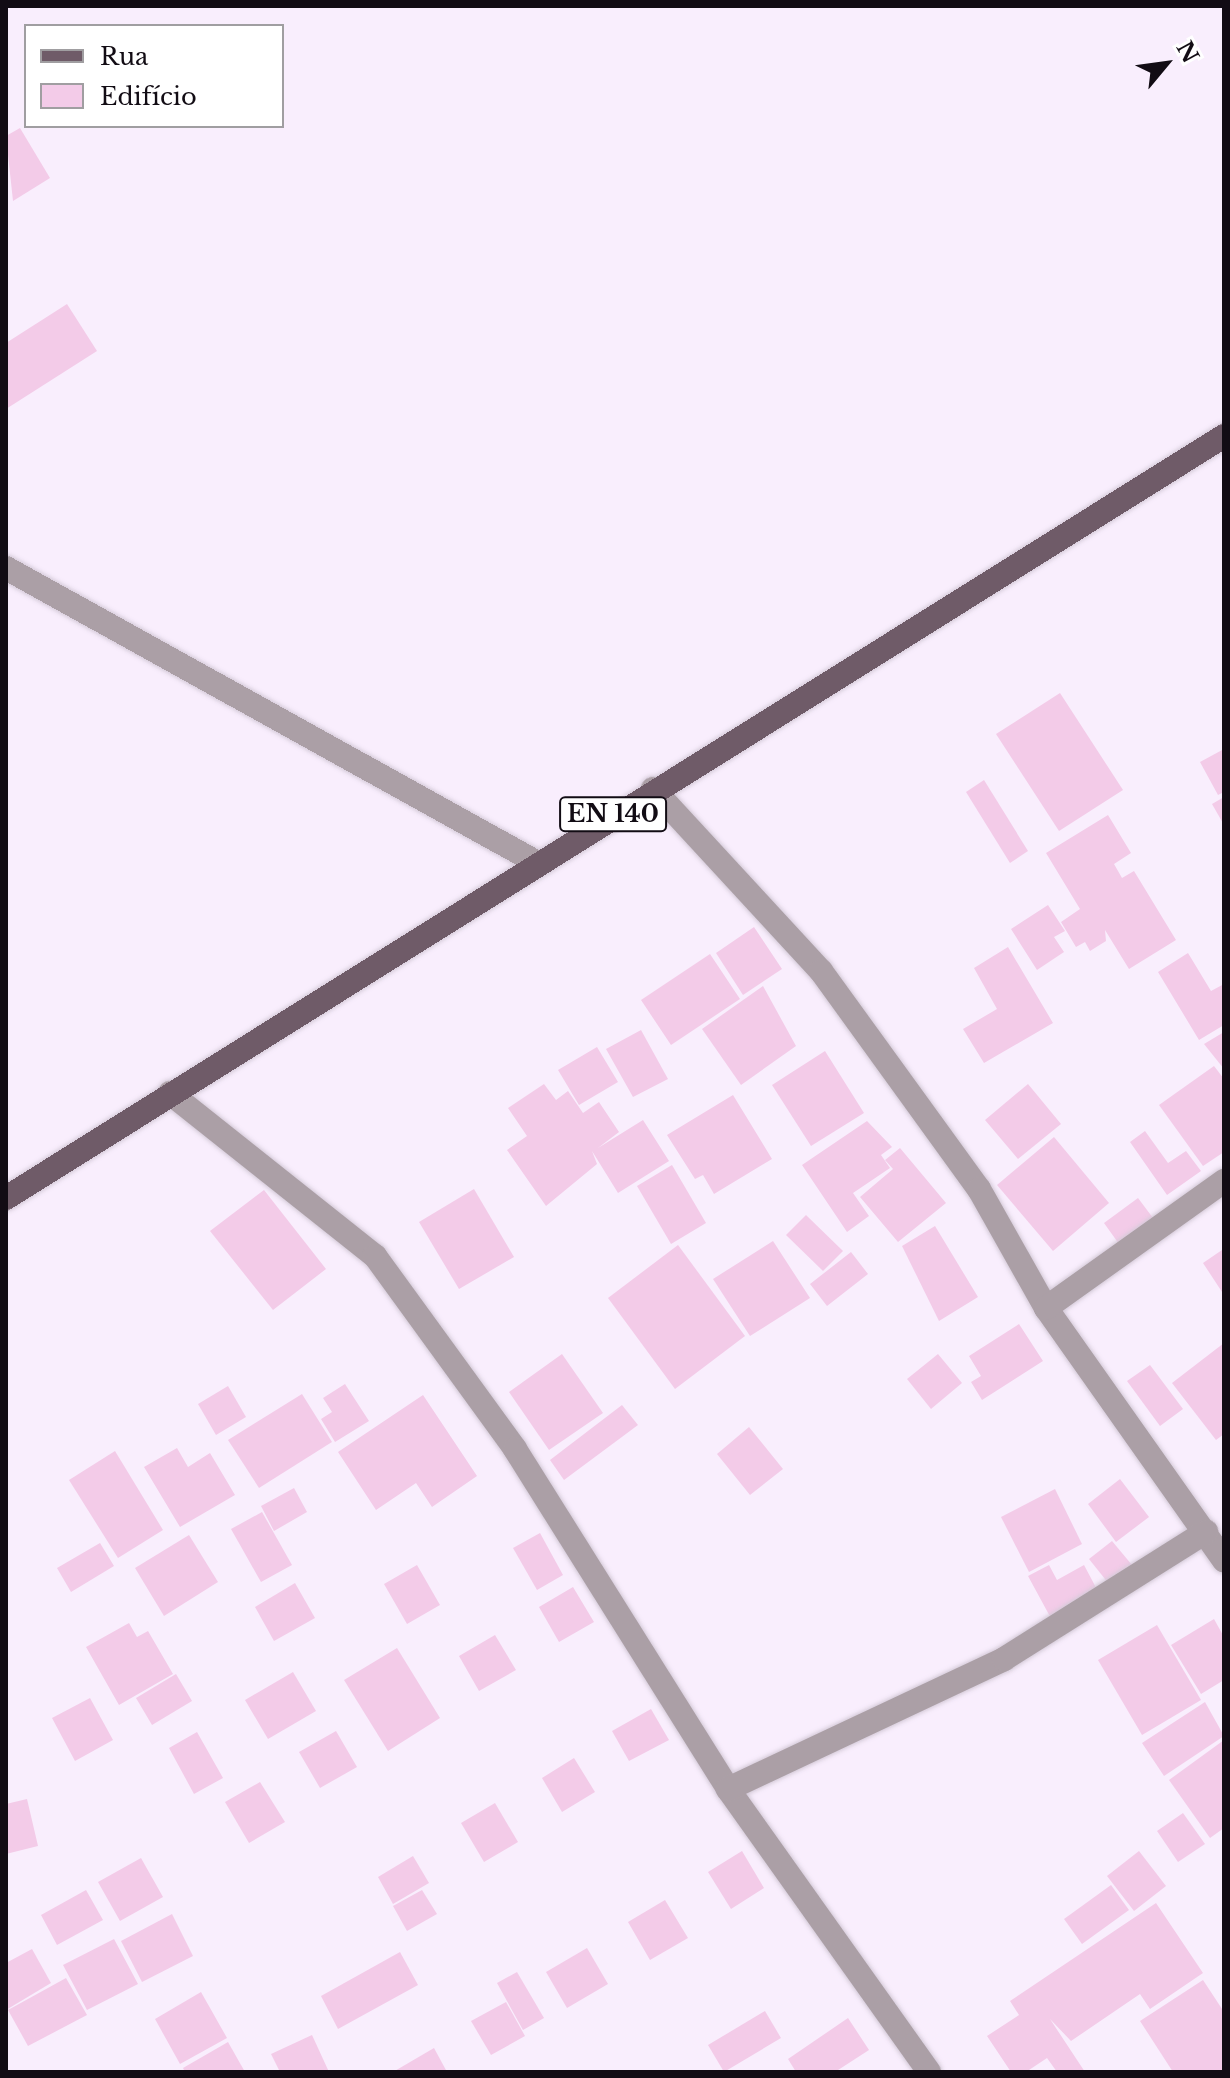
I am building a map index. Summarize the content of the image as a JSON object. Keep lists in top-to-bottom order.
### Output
{
  "streets": {
    "main road": ["EN 140"]
  },
  "legend": ["Rua", "Edifício"],
  "north": "top right"
}
